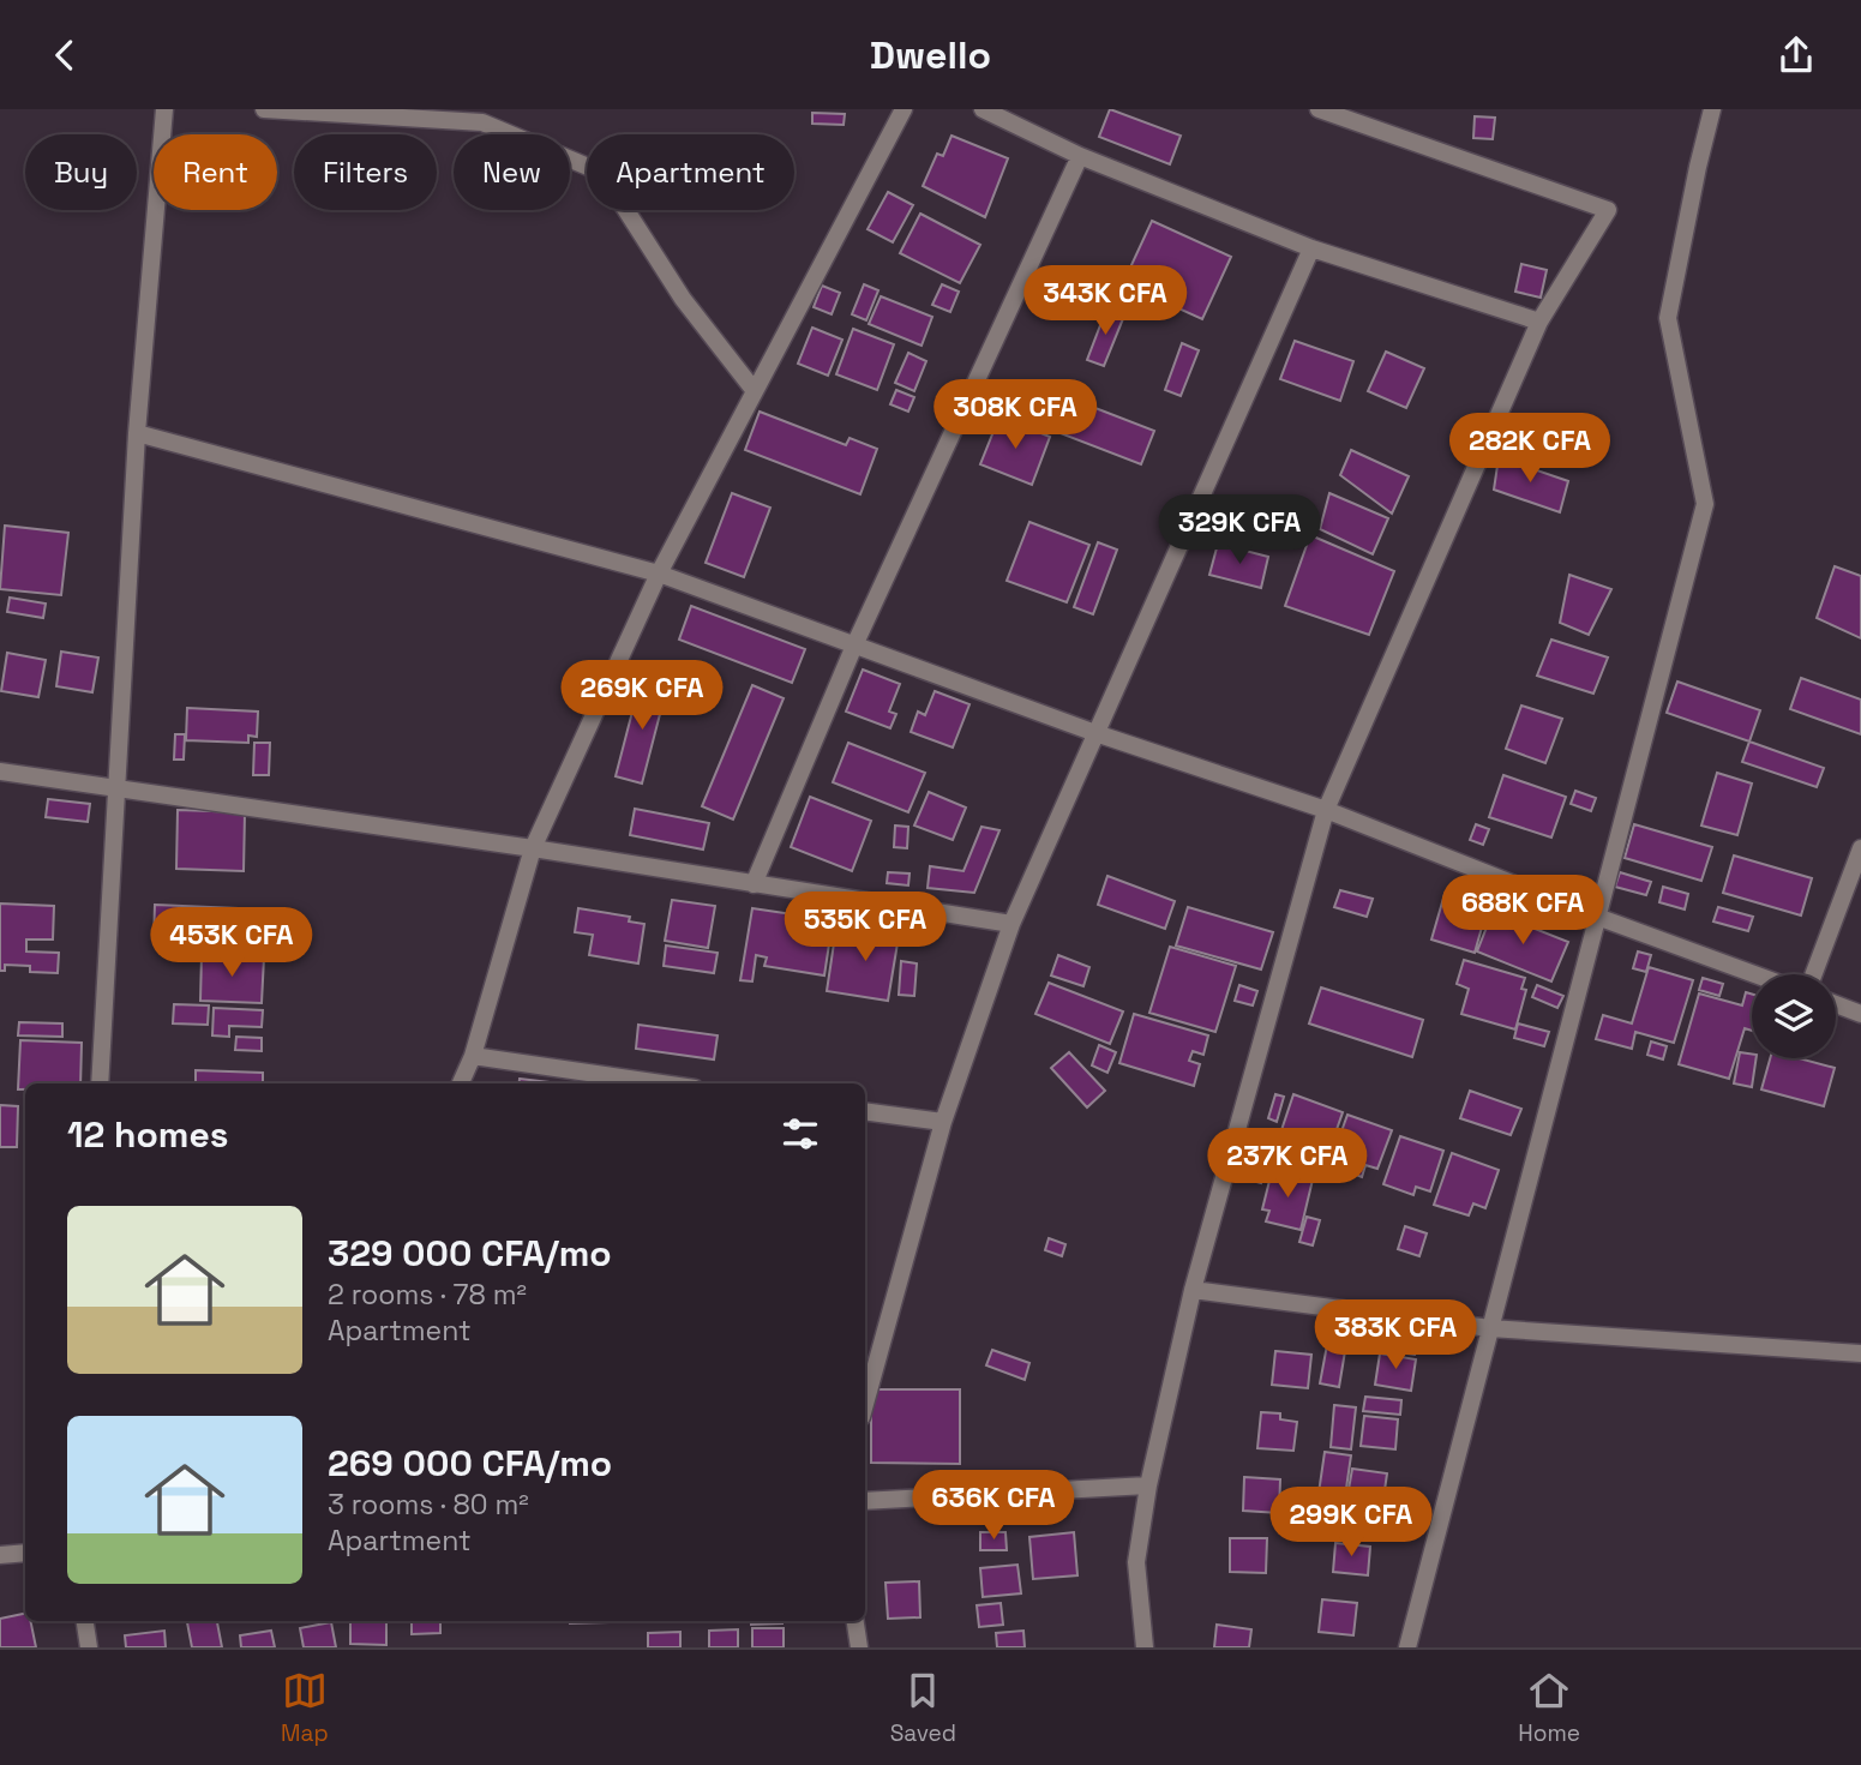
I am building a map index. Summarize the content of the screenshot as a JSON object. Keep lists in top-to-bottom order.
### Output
{
  "page": {
    "header": "Dwello",
    "chip": [
      "Buy",
      "Rent",
      "Filters",
      "New",
      "Apartment"
    ],
    "price": [
      "343K CFA",
      "308K CFA",
      "282K CFA",
      "329K CFA",
      "269K CFA",
      "688K CFA",
      "535K CFA",
      "453K CFA",
      "237K CFA",
      "383K CFA",
      "636K CFA",
      "299K CFA"
    ],
    "heading": "12 homes",
    "list": [
      {
        "name": "329 000 CFA/mo",
        "note": "2 rooms · 78 m² · Apartment"
      },
      {
        "name": "269 000 CFA/mo",
        "note": "3 rooms · 80 m² · Apartment"
      }
    ],
    "tabs": ["Map", "Saved", "Home"]
  }
}
